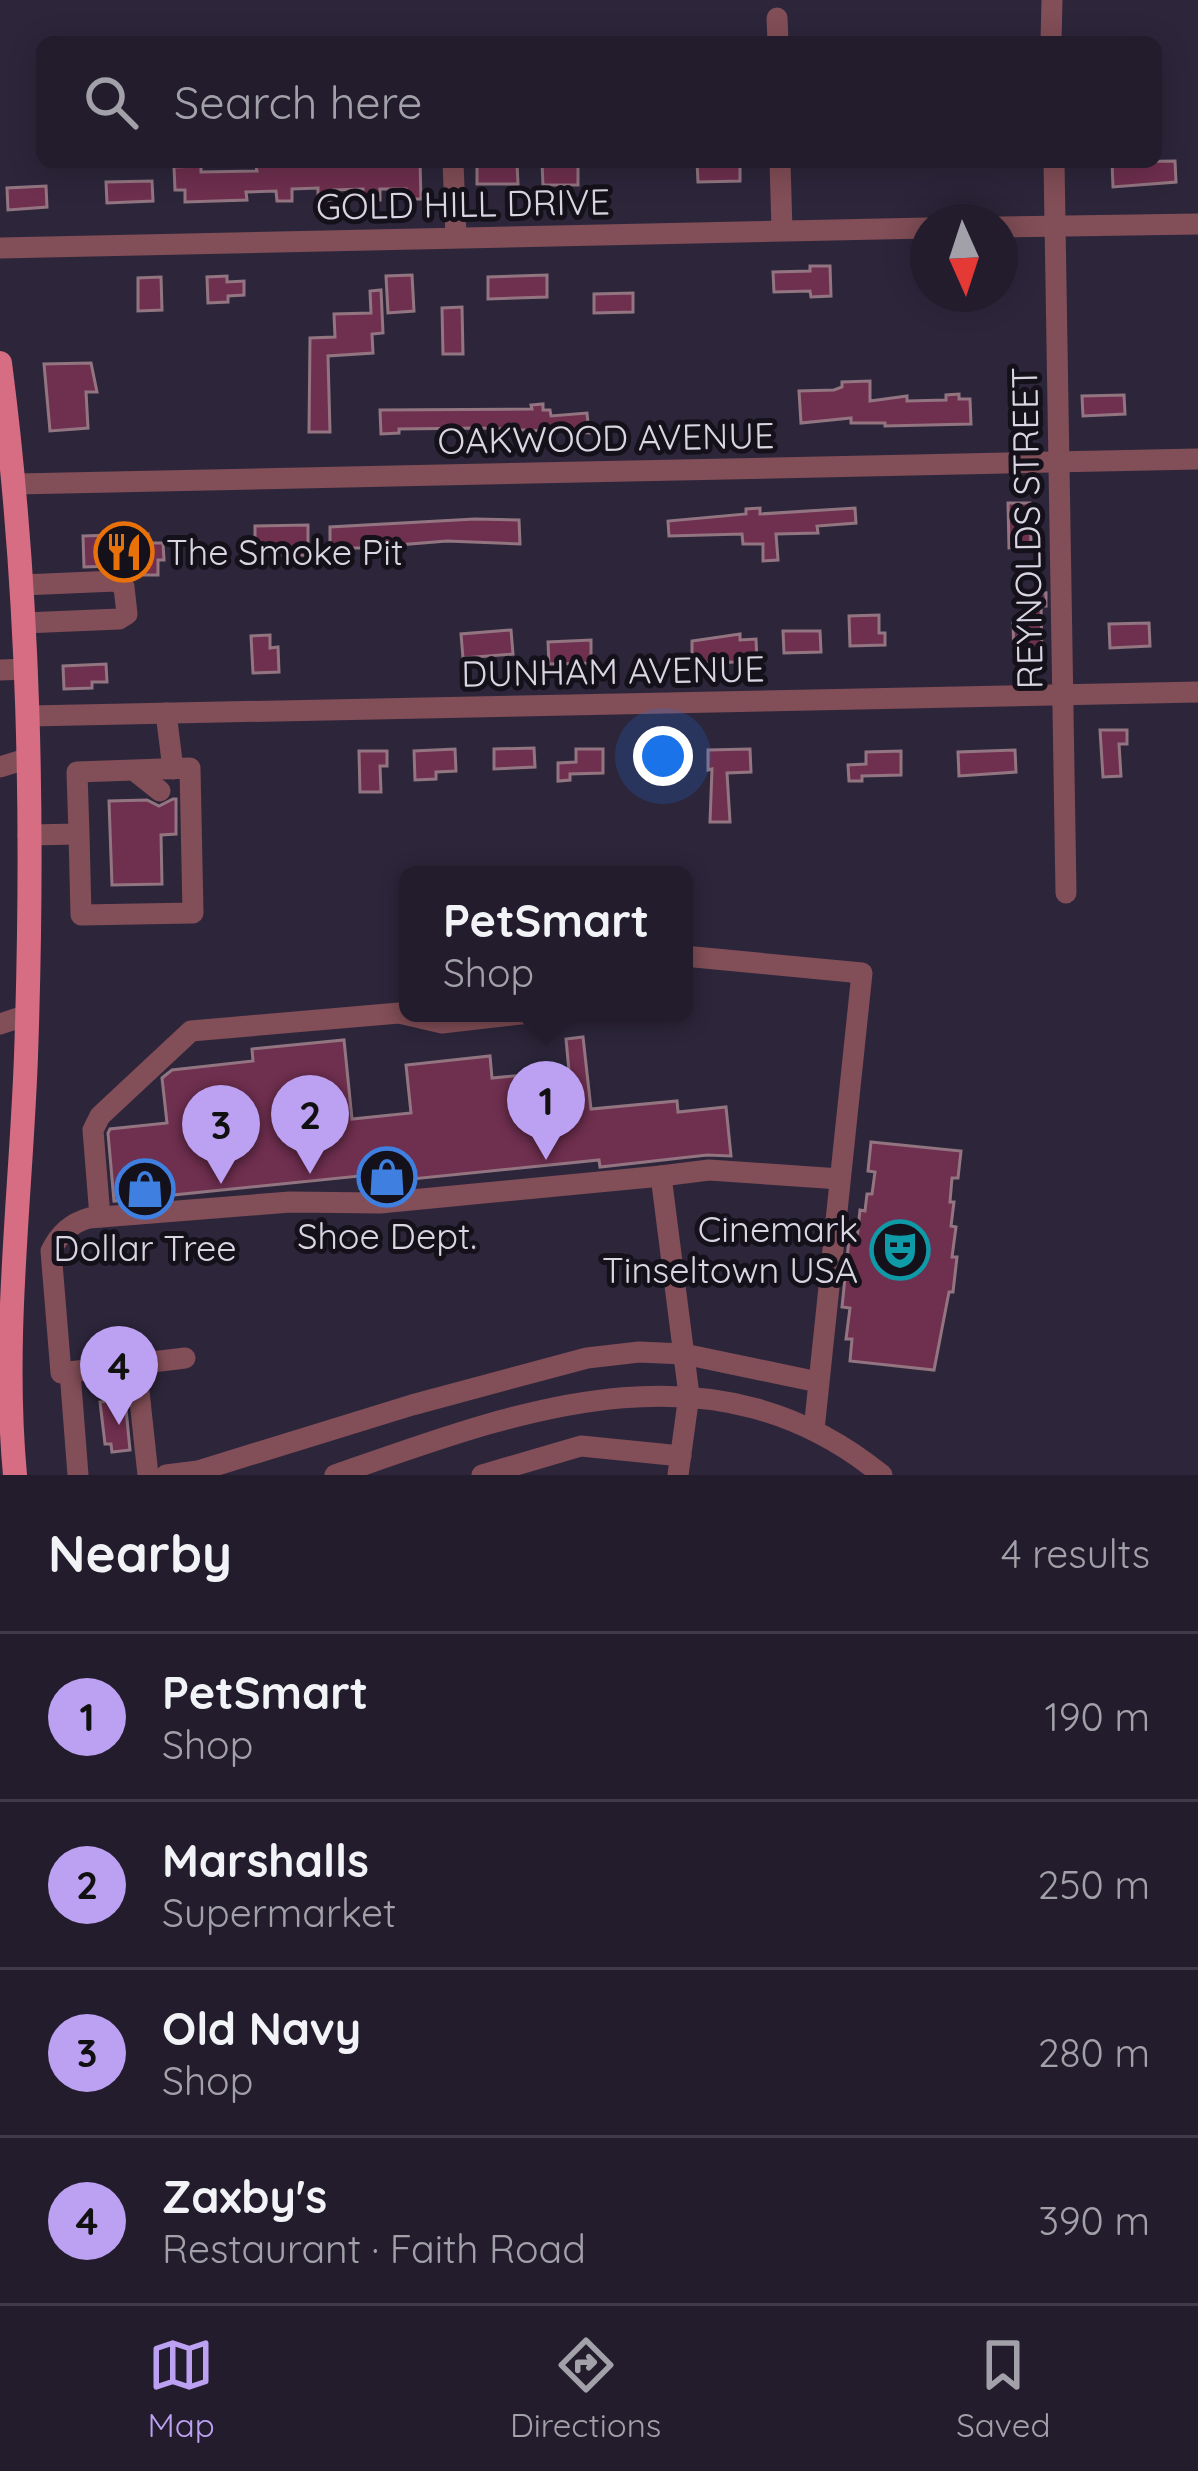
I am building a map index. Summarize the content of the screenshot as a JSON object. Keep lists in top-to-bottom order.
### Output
{
  "streets": {
    "street": [
      "GOLD HILL DRIVE",
      "OAKWOOD AVENUE",
      "REYNOLDS STREET",
      "DUNHAM AVENUE"
    ]
  },
  "crossings": [
    ["OAKWOOD AVENUE", "REYNOLDS STREET"],
    ["REYNOLDS STREET", "DUNHAM AVENUE"]
  ],
  "places": {
    "restaurant": ["The Smoke Pit"],
    "shop": ["Shoe Dept.", "Dollar Tree"],
    "theatre": ["Cinemark Tinseltown USA"]
  },
  "north": "bottom",
  "page": {
    "search": "Search here",
    "popup": ["PetSmart", "Shop"],
    "pins": [
      "1",
      "2",
      "3",
      "4"
    ],
    "heading": ["Nearby", "4 results"],
    "list": [
      {
        "mark": "1",
        "name": "PetSmart",
        "note": "Shop",
        "value": "190 m"
      },
      {
        "mark": "2",
        "name": "Marshalls",
        "note": "Supermarket",
        "value": "250 m"
      },
      {
        "mark": "3",
        "name": "Old Navy",
        "note": "Shop",
        "value": "280 m"
      },
      {
        "mark": "4",
        "name": "Zaxby's",
        "note": "Restaurant · Faith Road",
        "value": "390 m"
      }
    ],
    "nav": ["Map", "Directions", "Saved"]
  }
}
